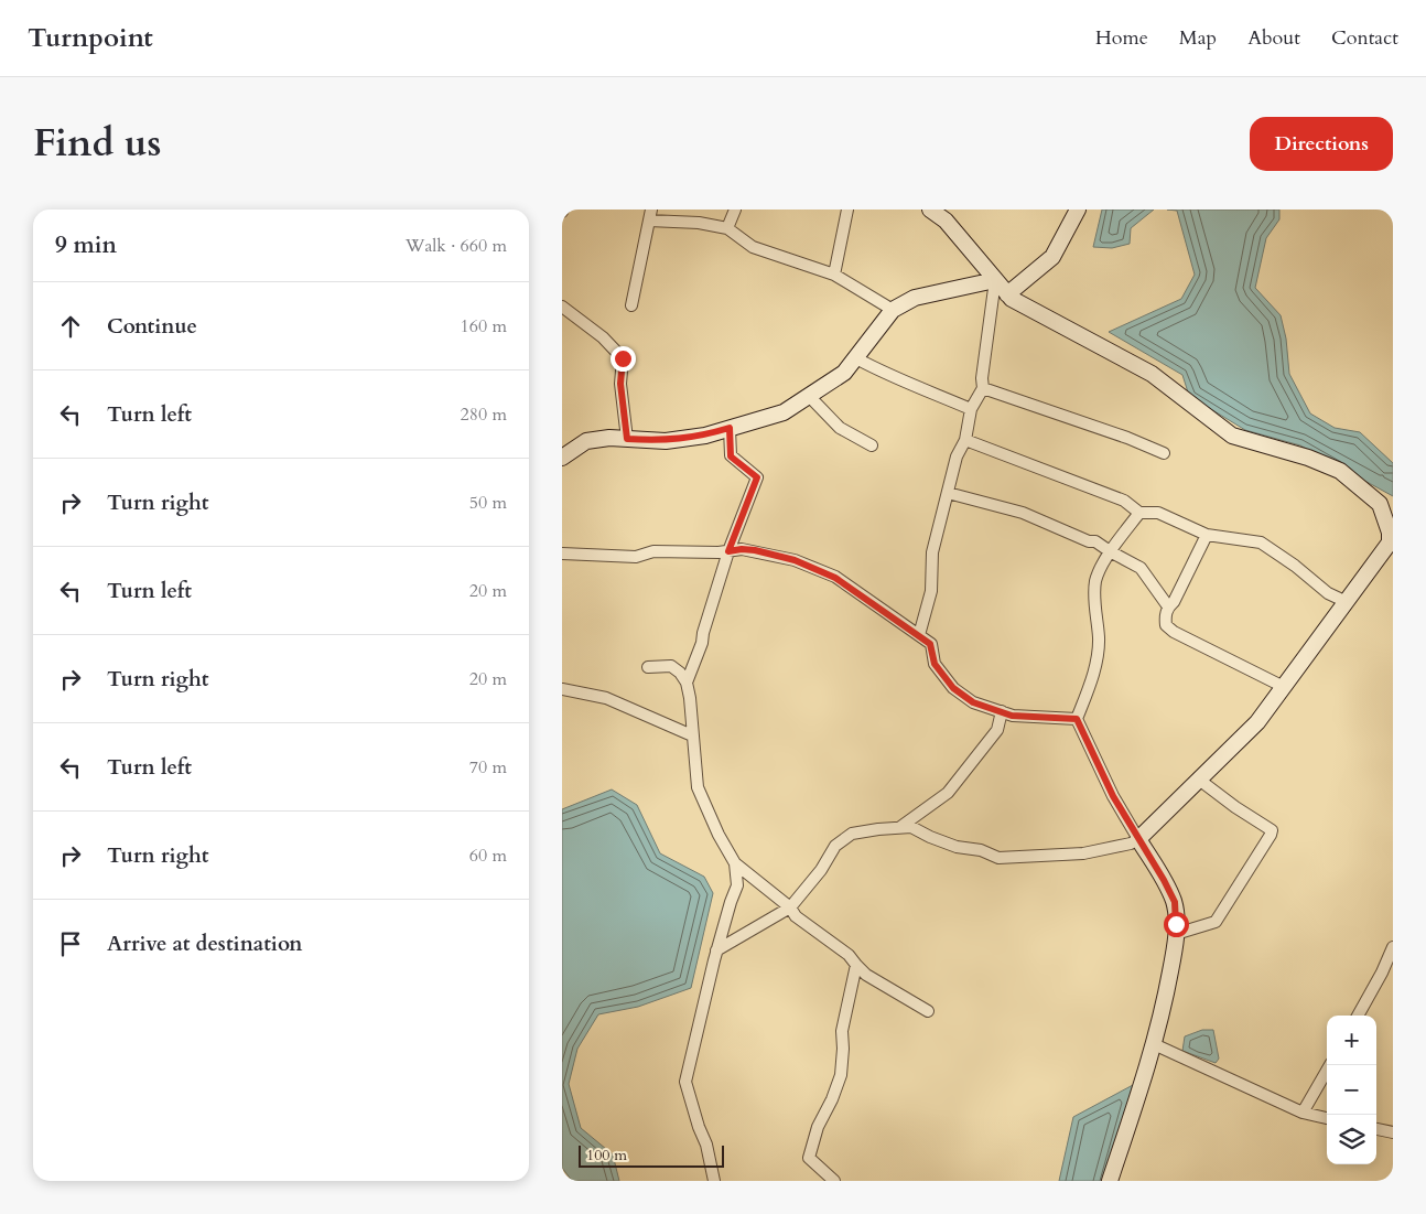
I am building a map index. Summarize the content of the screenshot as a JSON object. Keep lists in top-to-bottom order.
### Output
{
  "scale_bar": "100 m",
  "page": {
    "header": "Turnpoint",
    "nav": [
      "Home",
      "Map",
      "About",
      "Contact"
    ],
    "title": "Find us",
    "buttons": "Directions",
    "heading": ["9 min", "Walk · 660 m"],
    "list": [
      ["Continue", "160 m"],
      ["Turn left", "280 m"],
      ["Turn right", "50 m"],
      ["Turn left", "20 m"],
      ["Turn right", "20 m"],
      ["Turn left", "70 m"],
      ["Turn right", "60 m"],
      "Arrive at destination"
    ],
    "map_buttons": ["+", "−"],
    "scale": "100 m"
  }
}
